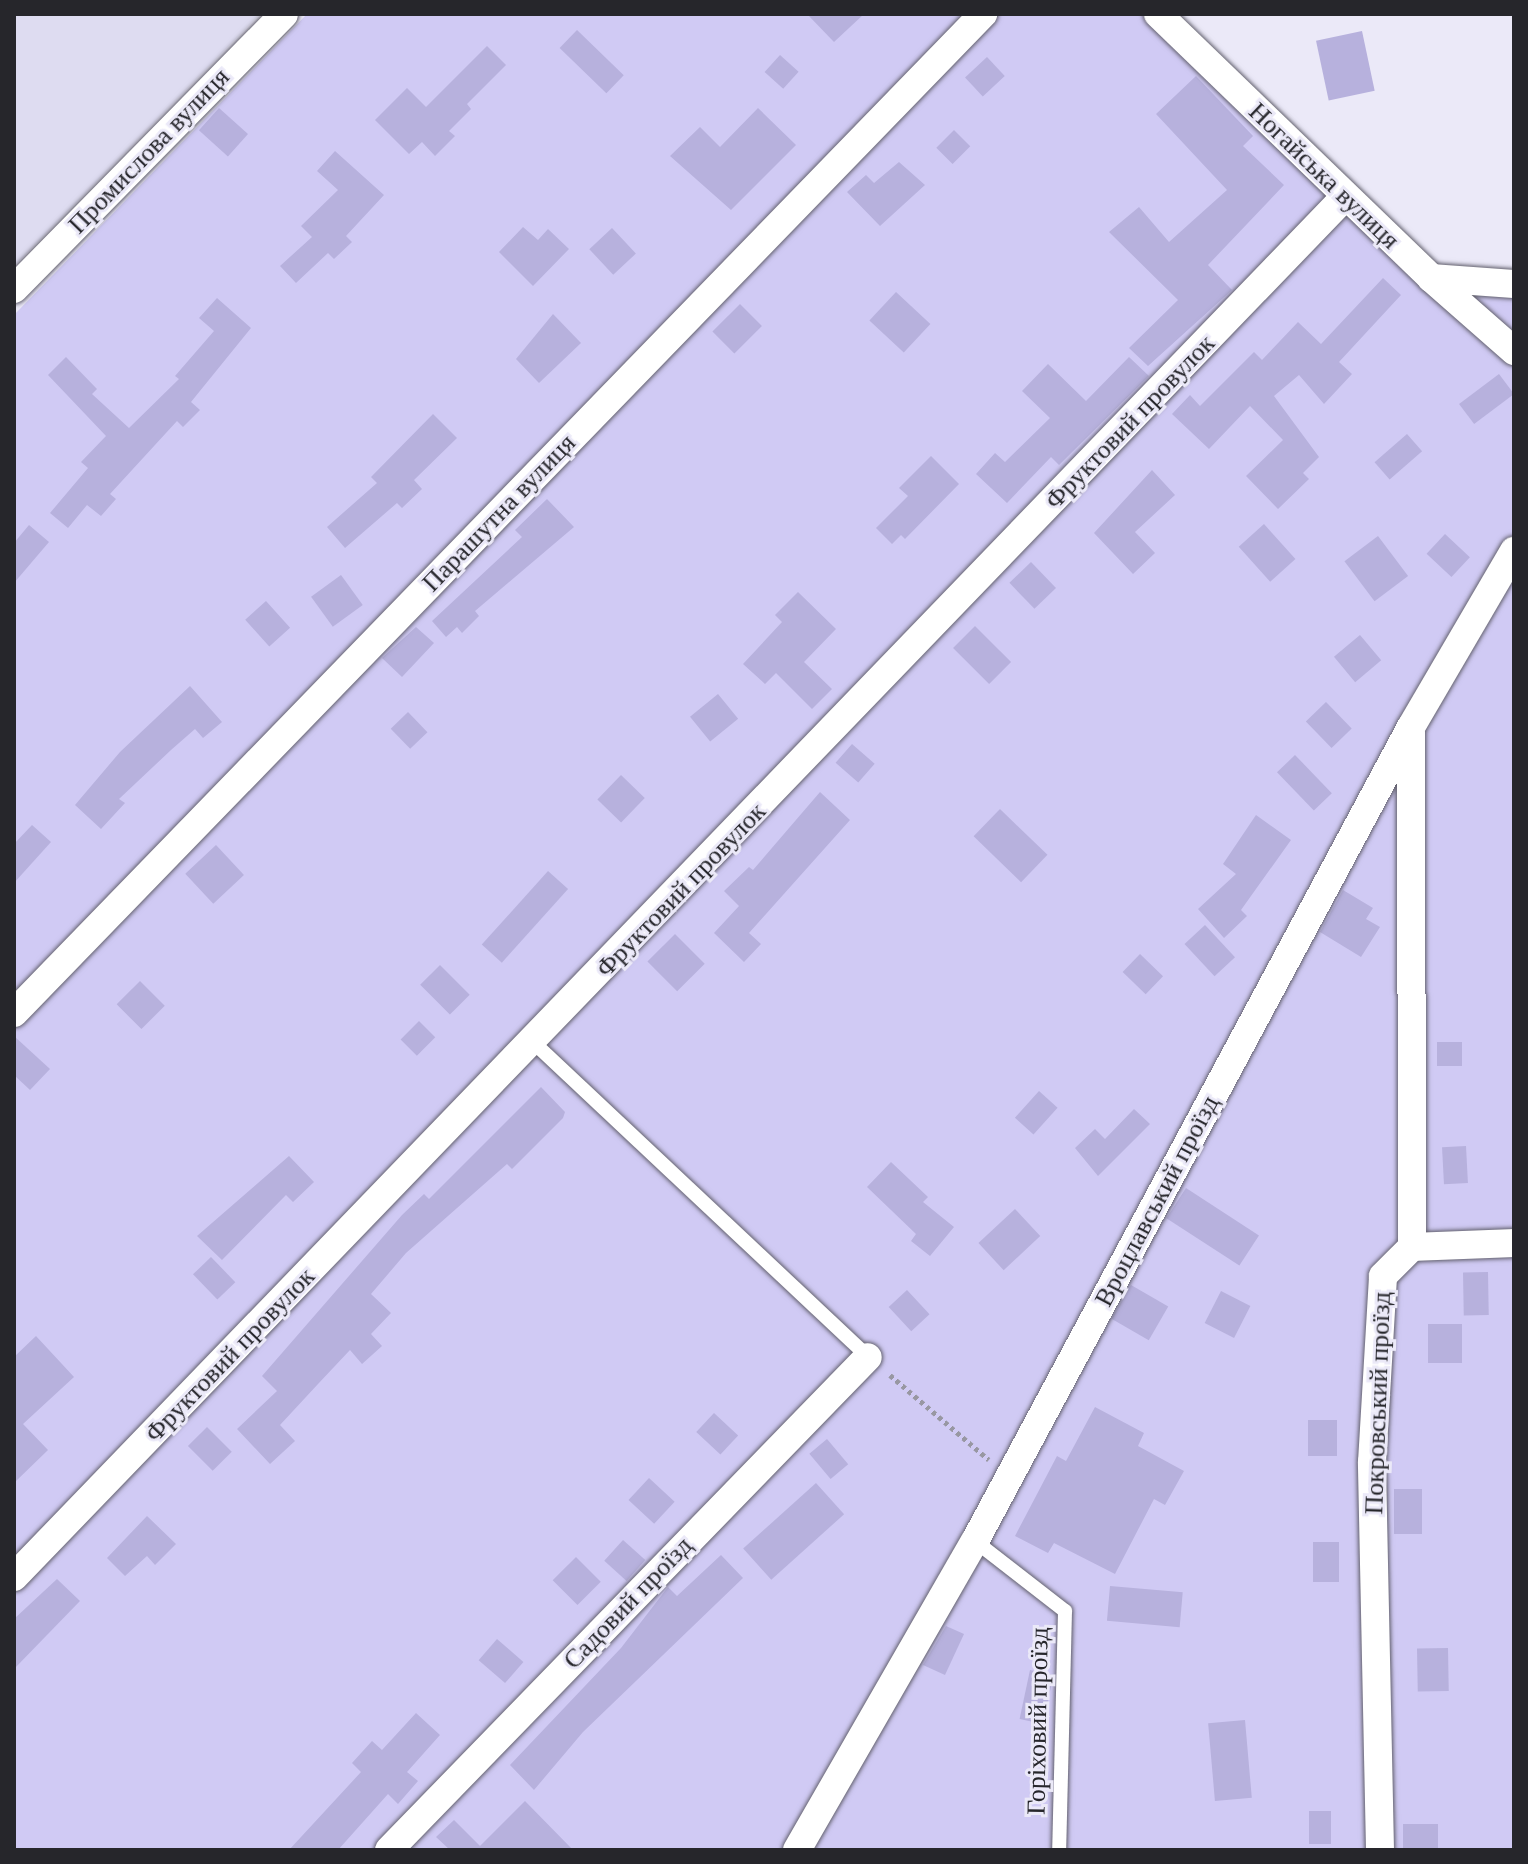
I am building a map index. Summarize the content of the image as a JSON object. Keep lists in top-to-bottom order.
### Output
{
  "streets": {
    "street": [
      "Промислова вулиця",
      "Ногайська вулиця",
      "Фруктовий провулок",
      "Парашутна вулиця",
      "Вроцлавський проїзд",
      "Покровський проїзд",
      "Садовий проїзд"
    ],
    "lane": ["Горіховий проїзд"]
  },
  "crossings": [
    ["Ногайська вулиця", "Фруктовий провулок"],
    ["Вроцлавський проїзд", "Горіховий проїзд"]
  ]
}
